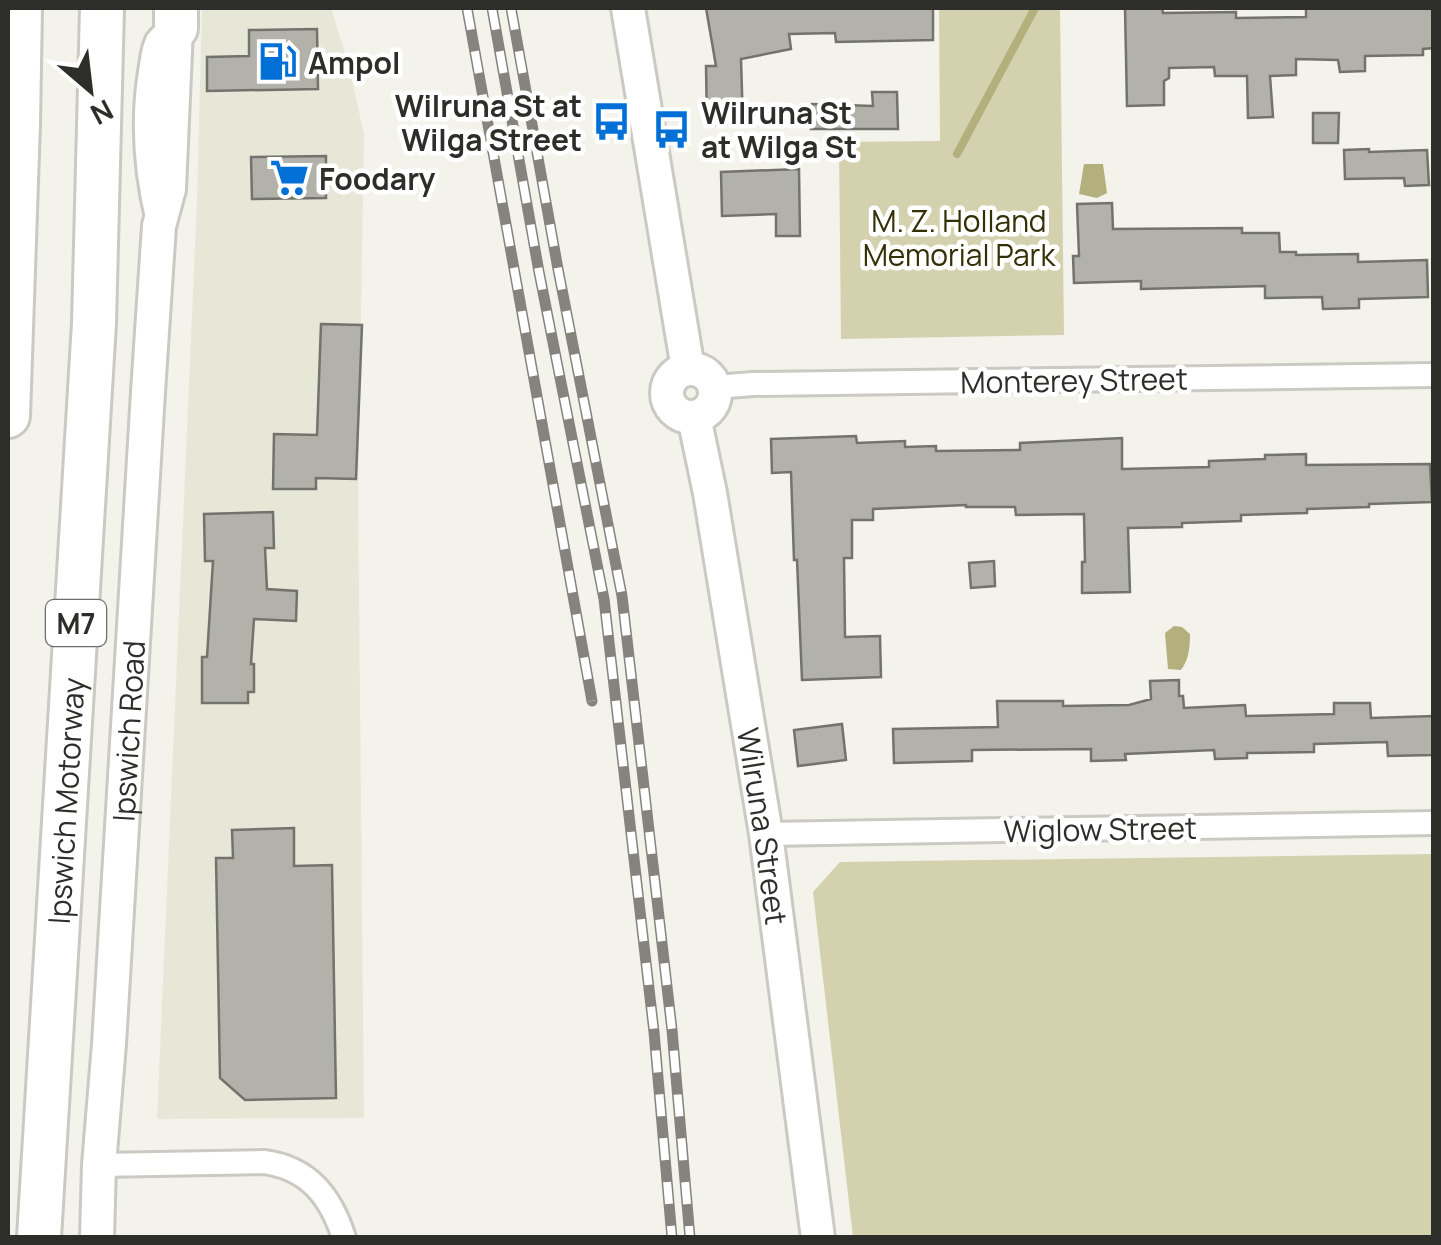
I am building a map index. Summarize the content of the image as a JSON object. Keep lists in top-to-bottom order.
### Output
{
  "streets": {
    "highway": ["M7", "Ipswich Motorway"],
    "main road": ["Ipswich Road", "Wilruna Street"],
    "street": ["Monterey Street", "Wiglow Street"]
  },
  "crossings": [
    ["Monterey Street", "Wilruna Street"],
    ["Wilruna Street", "Wiglow Street"]
  ],
  "parks": ["M. Z. Holland Memorial Park"],
  "places": {
    "fuel station": ["Ampol"],
    "bus stop": ["Wilruna St at Wilga Street", "Wilruna St at Wilga St"],
    "supermarket": ["Foodary"]
  },
  "north": "bottom right"
}
